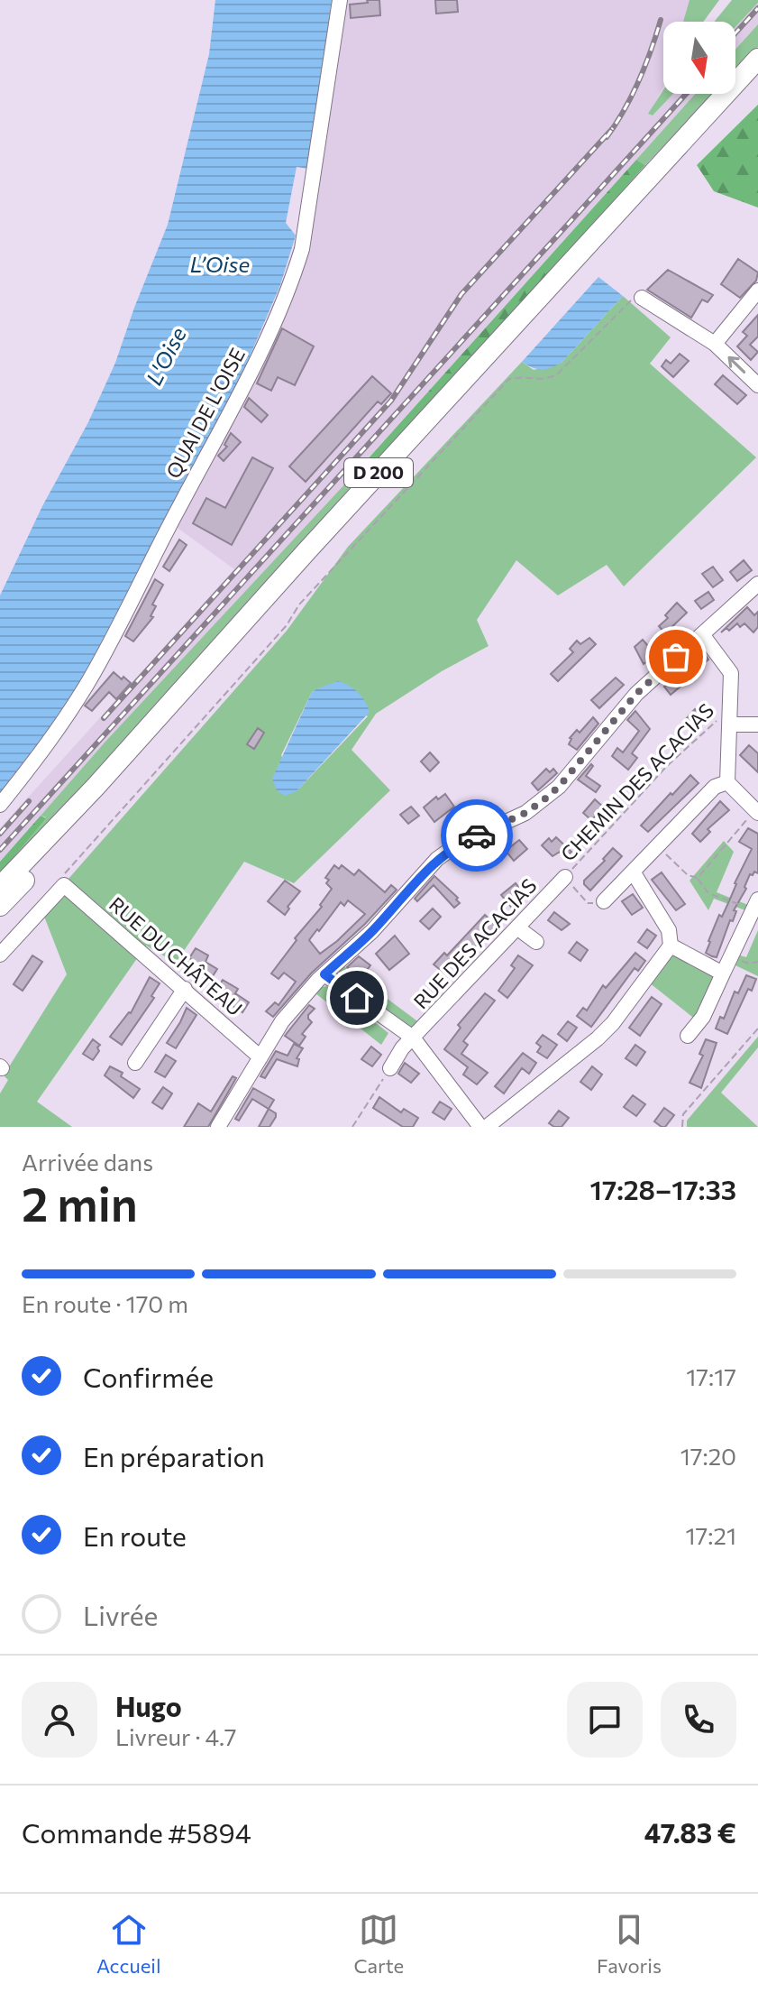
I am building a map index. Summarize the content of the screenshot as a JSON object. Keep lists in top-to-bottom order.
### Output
{
  "streets": {
    "highway": ["D 200"],
    "street": ["QUAI DE L'OISE", "RUE DES ACACIAS", "RUE DU CHÂTEAU"],
    "path": ["CHEMIN DES ACACIAS"]
  },
  "crossings": [
    ["CHEMIN DES ACACIAS", "RUE DES ACACIAS"]
  ],
  "water": ["L’Oise", "L'Oise"],
  "north": "bottom",
  "page": {
    "heading": ["2 min", "Arrivée dans", "17:28–17:33"],
    "panel": [
      "Hugo",
      "Livreur · 4.7",
      "Commande #5894",
      "47.83 €"
    ],
    "bar": "En route · 170 m",
    "list": [
      ["Confirmée", "17:17"],
      ["En préparation", "17:20"],
      ["En route", "17:21"],
      "Livrée"
    ],
    "tabs": ["Accueil", "Carte", "Favoris"]
  }
}
